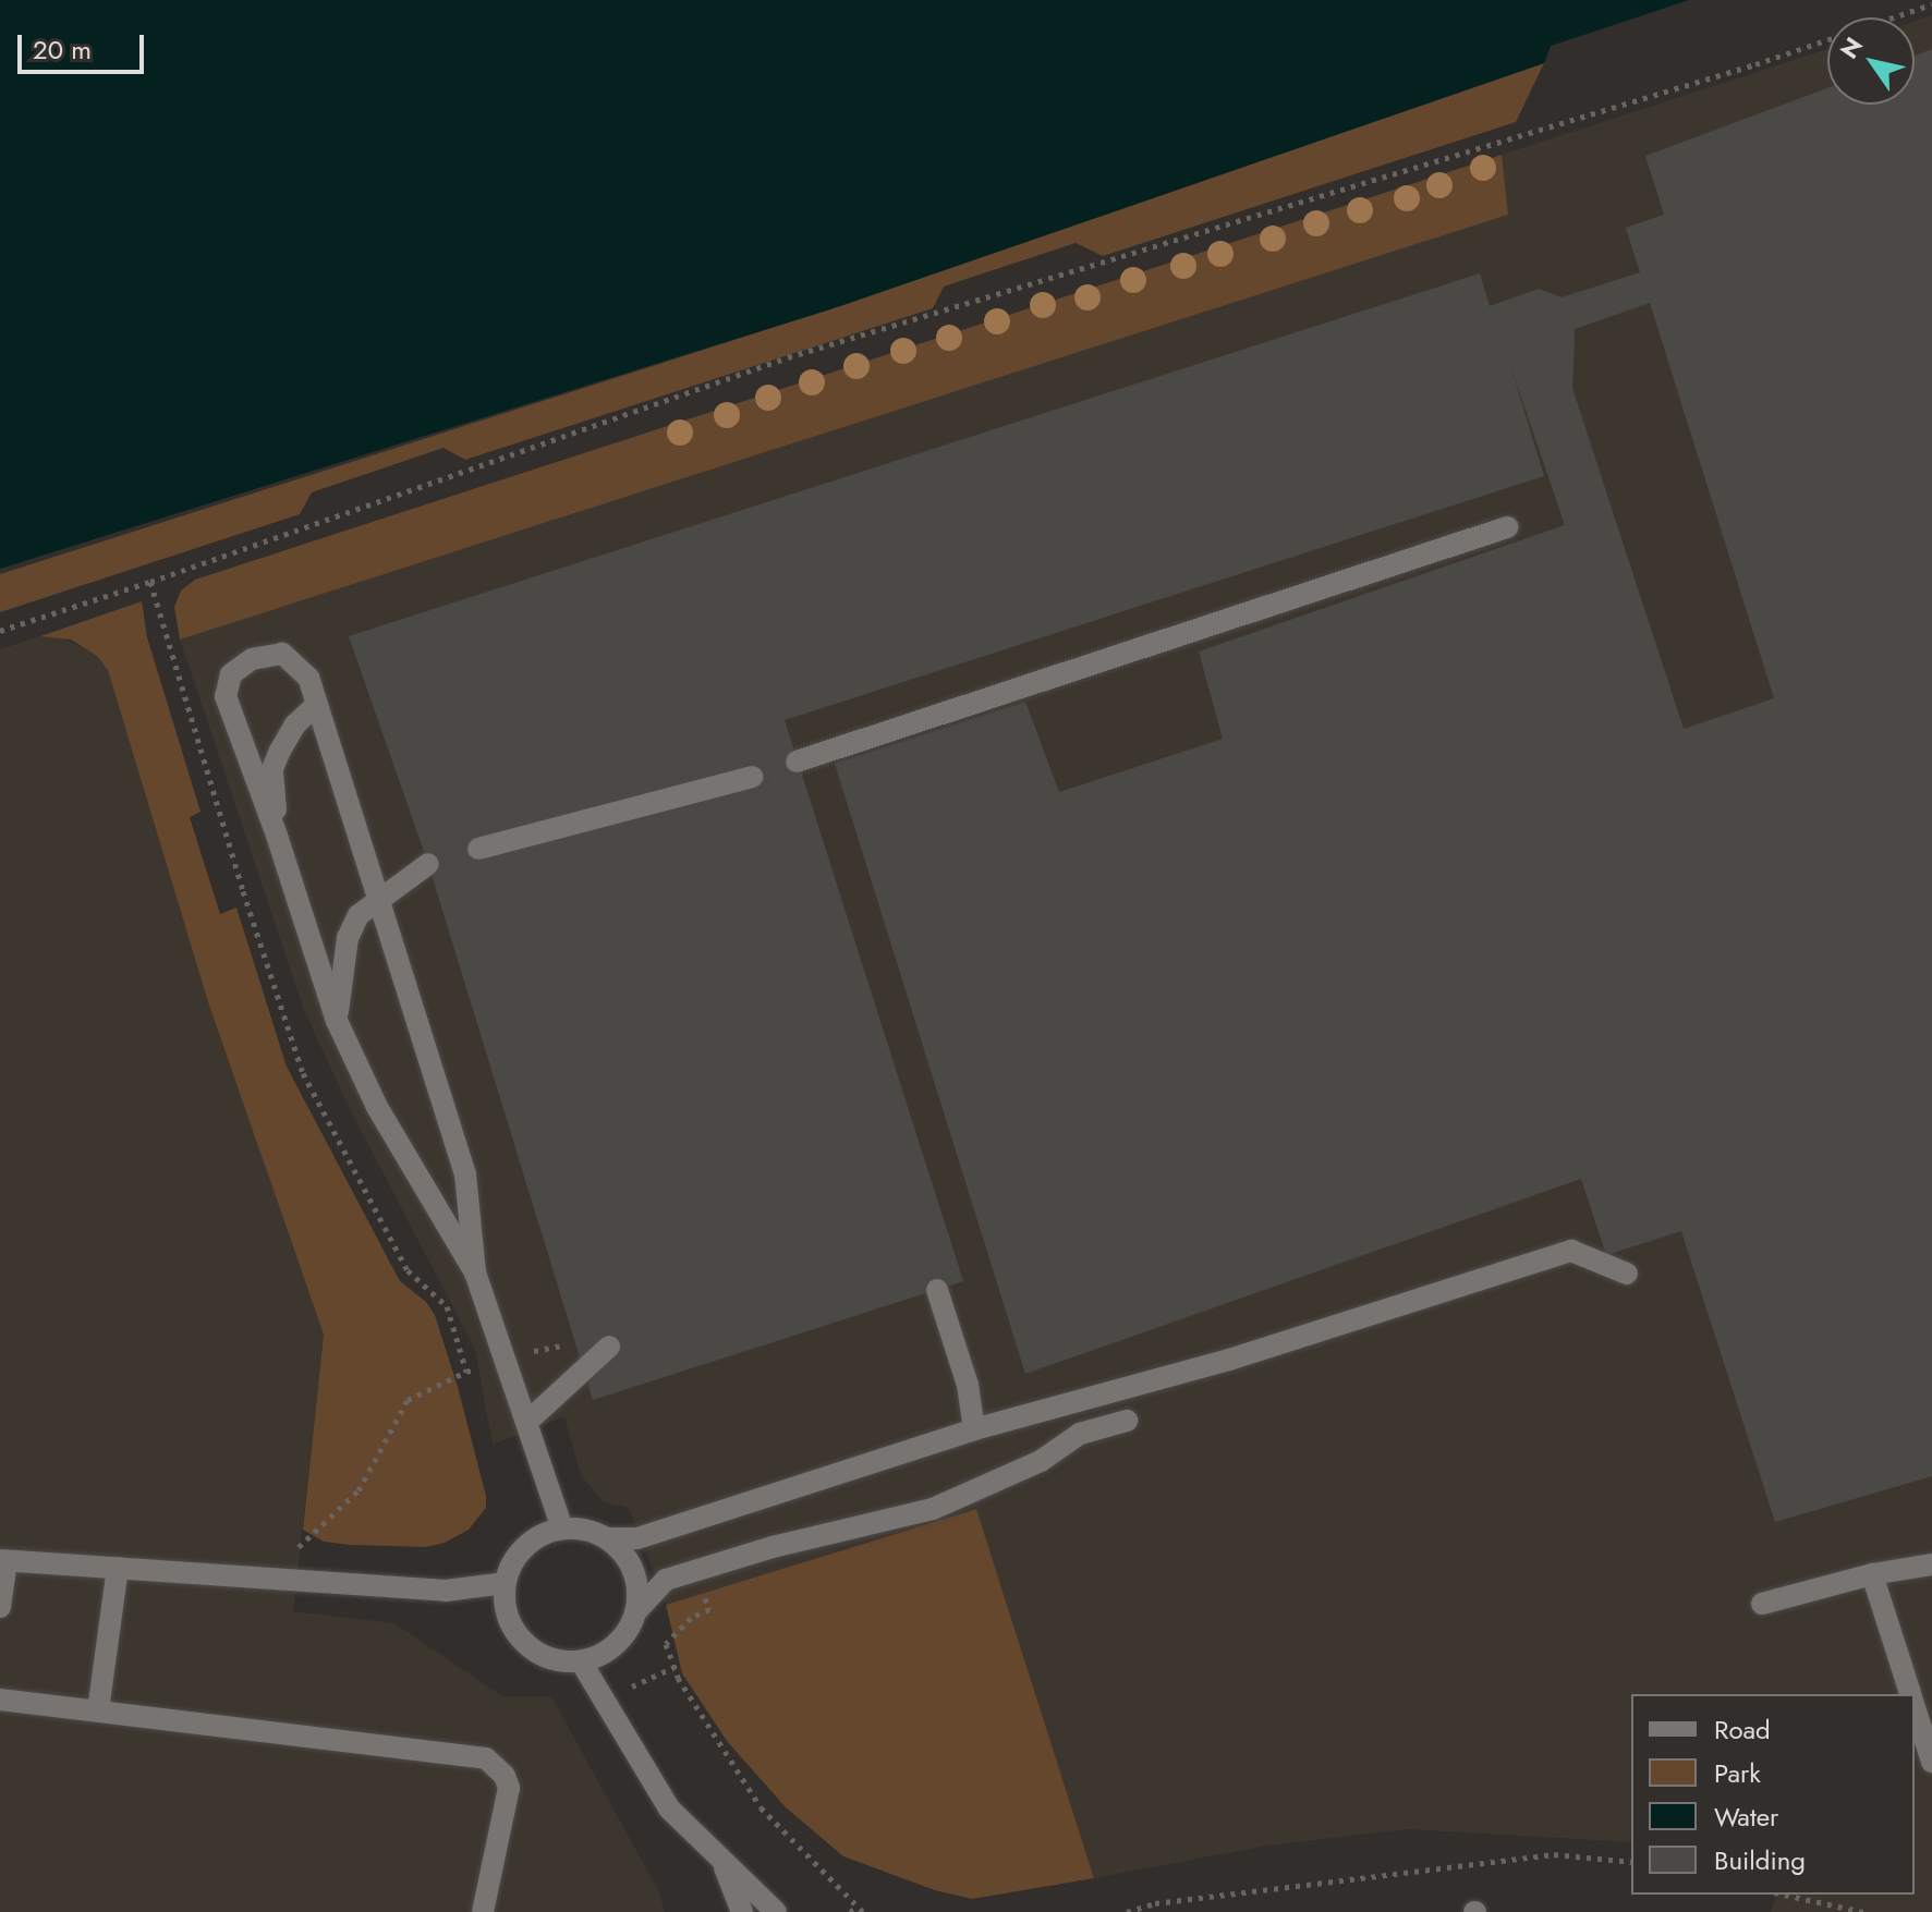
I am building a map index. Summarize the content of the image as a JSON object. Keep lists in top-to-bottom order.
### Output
{
  "legend": [
    "Road",
    "Park",
    "Water",
    "Building"
  ],
  "scale_bar": "20 m",
  "north": "top left"
}
